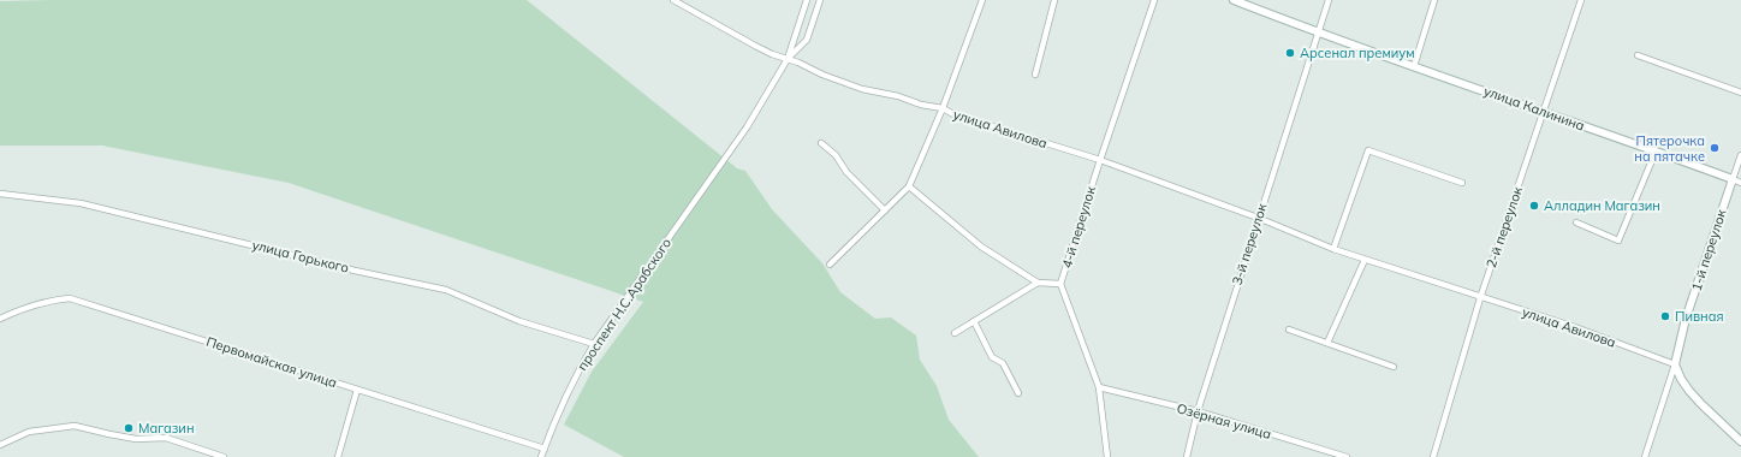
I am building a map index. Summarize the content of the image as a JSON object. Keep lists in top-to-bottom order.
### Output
{
  "streets": {
    "main road": ["улица Калинина", "1-й переулок"],
    "street": [
      "улица Авилова",
      "4-й переулок",
      "2-й переулок",
      "3-й переулок",
      "улица Горького",
      "проспект Н.С.Арабского",
      "Первомайская улица",
      "Озёрная улица"
    ]
  },
  "crossings": [
    ["улица Калинина", "2-й переулок"],
    ["улица Калинина", "3-й переулок"],
    ["улица Калинина", "1-й переулок"],
    ["улица Авилова", "4-й переулок"],
    ["улица Авилова", "2-й переулок"],
    ["улица Авилова", "3-й переулок"],
    ["улица Авилова", "1-й переулок"],
    ["улица Авилова", "проспект Н.С.Арабского"],
    ["4-й переулок", "Озёрная улица"],
    ["3-й переулок", "Озёрная улица"],
    ["улица Горького", "проспект Н.С.Арабского"],
    ["проспект Н.С.Арабского", "Первомайская улица"]
  ],
  "places": [
    "Арсенал премиум",
    "Пятерочка на пятачке",
    "Алладин Магазин",
    "Пивная",
    "Магазин"
  ]
}
